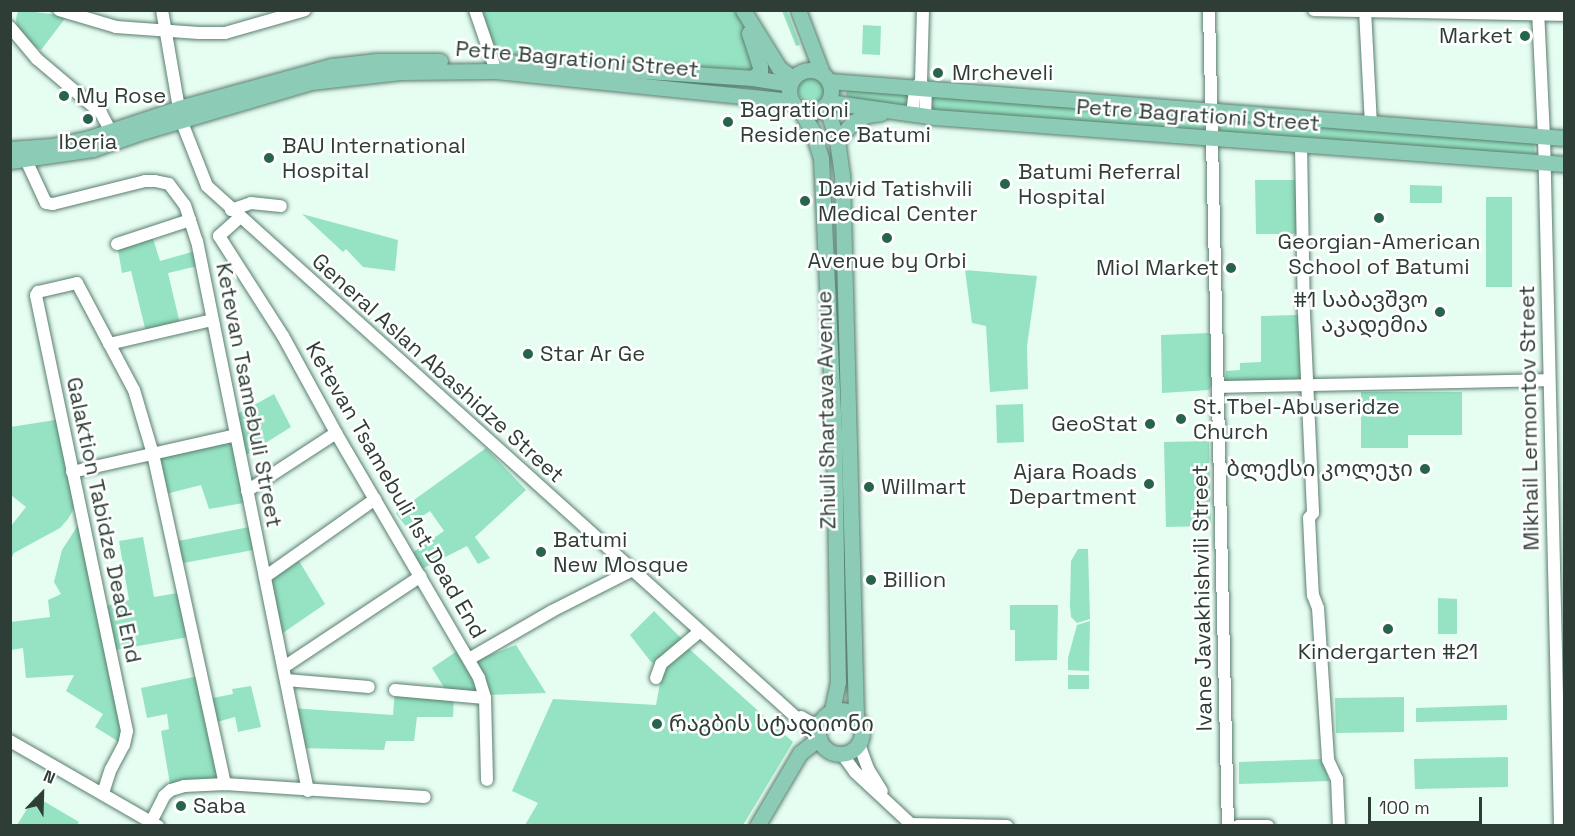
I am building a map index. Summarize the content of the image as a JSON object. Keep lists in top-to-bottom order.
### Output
{
  "streets": {
    "main road": ["Petre Bagrationi Street", "Zhiuli Shartava Avenue"],
    "street": [
      "General Aslan Abashidze Street",
      "Ketevan Tsamebuli Street",
      "Mikhail Lermontov Street",
      "Ketevan Tsamebuli 1st Dead End",
      "Galaktion Tabidze Dead End",
      "Ivane Javakhishvili Street"
    ]
  },
  "crossings": [
    ["Petre Bagrationi Street", "General Aslan Abashidze Street"],
    ["Petre Bagrationi Street", "Ketevan Tsamebuli Street"],
    ["Petre Bagrationi Street", "Zhiuli Shartava Avenue"],
    ["Petre Bagrationi Street", "Mikhail Lermontov Street"],
    ["Petre Bagrationi Street", "Ivane Javakhishvili Street"],
    ["General Aslan Abashidze Street", "Zhiuli Shartava Avenue"]
  ],
  "places": [
    "Market",
    "Mrcheveli",
    "My Rose",
    "Iberia",
    "Bagrationi Residence Batumi",
    "BAU International Hospital",
    "Batumi Referral Hospital",
    "David Tatishvili Medical Center",
    "Georgian-American School of Batumi",
    "Avenue by Orbi",
    "Miol Market",
    "#1 საბავშვო აკადემია",
    "Star Ar Ge",
    "St. Tbel-Abuseridze Church",
    "GeoStat",
    "ბლექსი კოლეჯი",
    "Ajara Roads Department",
    "Willmart",
    "Batumi New Mosque",
    "Billion",
    "Kindergarten #21",
    "რაგბის სტადიონი",
    "Saba"
  ],
  "scale_bar": "100 m",
  "north": "top right"
}
